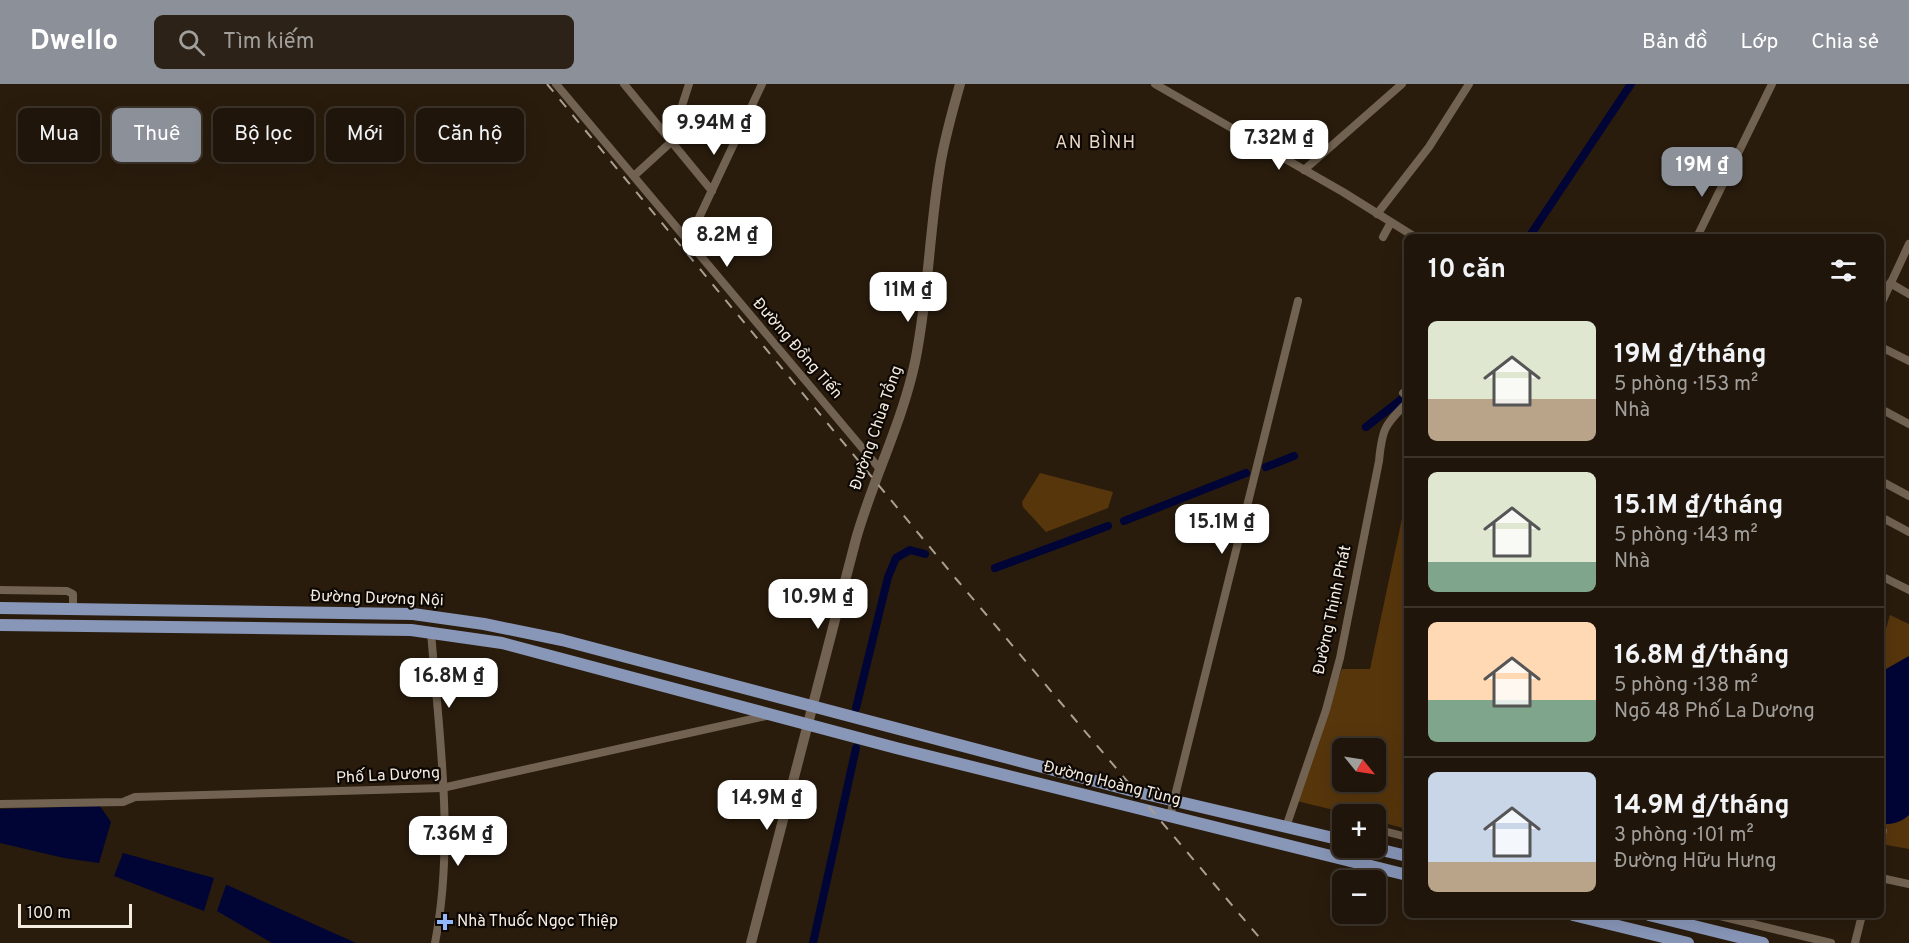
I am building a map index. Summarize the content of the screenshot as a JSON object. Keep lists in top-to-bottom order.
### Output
{
  "streets": {
    "main road": ["Đường Chùa Tổng", "Đường Dương Nội", "Đường Hoàng Tùng"],
    "street": ["Đường Đồng Tiến", "Đường Thịnh Phát", "Phố La Dương"]
  },
  "crossings": [
    ["Đường Đồng Tiến", "Đường Chùa Tổng"],
    ["Đường Chùa Tổng", "Đường Dương Nội"],
    ["Đường Chùa Tổng", "Đường Hoàng Tùng"],
    ["Đường Dương Nội", "Phố La Dương"],
    ["Đường Dương Nội", "Đường Hoàng Tùng"],
    ["Đường Thịnh Phát", "Đường Hoàng Tùng"]
  ],
  "districts": ["AN BÌNH"],
  "places": {
    "health": ["Nhà Thuốc Ngọc Thiệp"]
  },
  "scale_bar": "100 m",
  "north": "bottom right",
  "page": {
    "header": "Dwello",
    "search": "Tìm kiếm",
    "nav": ["Bản đồ", "Lớp", "Chia sẻ"],
    "price": [
      "9.94M ₫",
      "7.32M ₫",
      "19M ₫",
      "8.2M ₫",
      "11M ₫",
      "15.1M ₫",
      "10.9M ₫",
      "16.8M ₫",
      "14.9M ₫",
      "7.36M ₫"
    ],
    "chip": [
      "Mua",
      "Thuê",
      "Bộ lọc",
      "Mới",
      "Căn hộ"
    ],
    "heading": "10 căn",
    "list": [
      {
        "name": "19M ₫/tháng",
        "note": "5 phòng · 153 m² · Nhà"
      },
      {
        "name": "15.1M ₫/tháng",
        "note": "5 phòng · 143 m² · Nhà"
      },
      {
        "name": "16.8M ₫/tháng",
        "note": "5 phòng · 138 m² · Ngõ 48 Phố La Dương"
      },
      {
        "name": "14.9M ₫/tháng",
        "note": "3 phòng · 101 m² · Đường Hữu Hưng"
      }
    ],
    "map_buttons": ["+", "−"],
    "scale": "100 m"
  }
}
